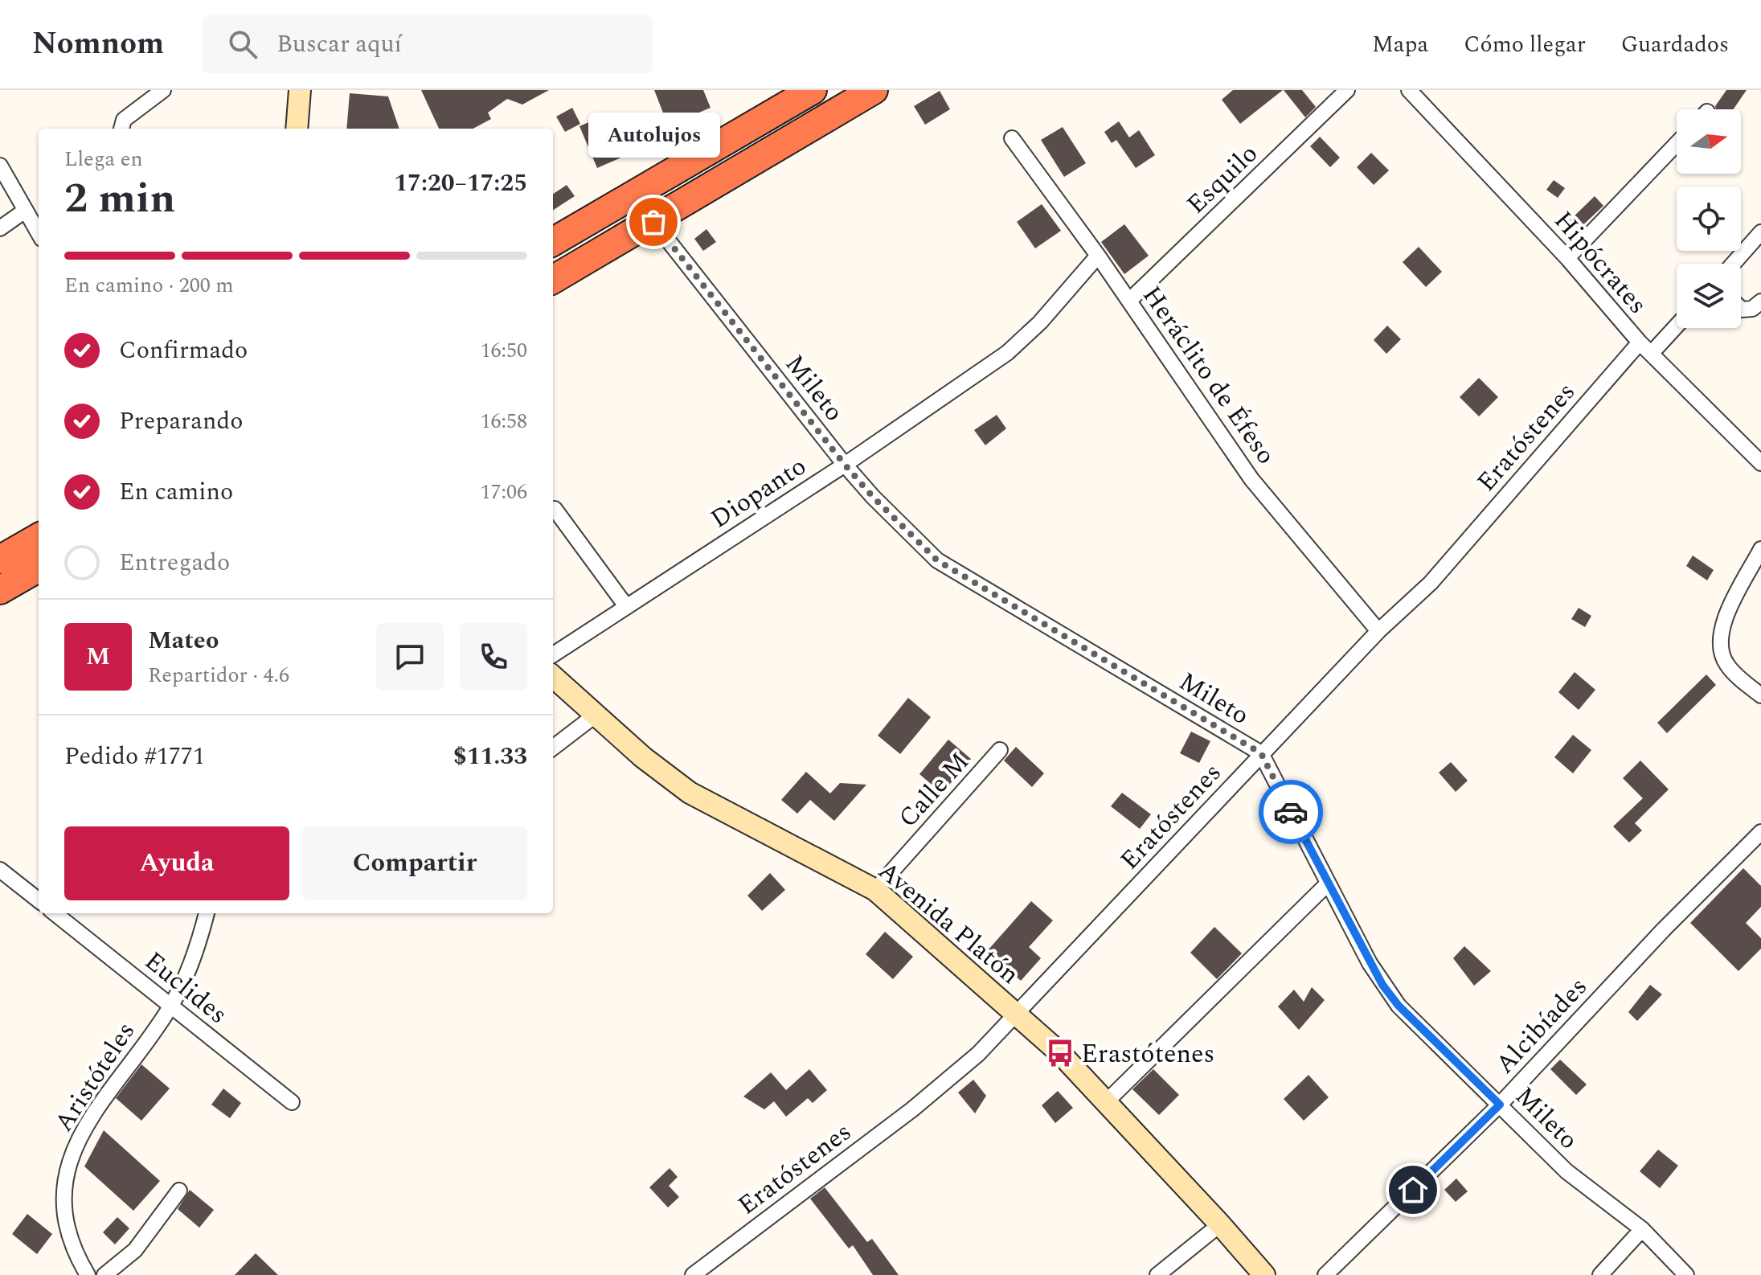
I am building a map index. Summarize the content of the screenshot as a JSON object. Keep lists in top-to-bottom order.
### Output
{
  "streets": {
    "street": [
      "Esquilo",
      "Hipócrates",
      "Heráclito de Éfeso",
      "Mileto",
      "Eratóstenes",
      "Diopanto",
      "Calle M",
      "Avenida Platón",
      "Euclides",
      "Alcibíades",
      "Aristóteles"
    ]
  },
  "crossings": [
    ["Esquilo", "Heráclito de Éfeso"],
    ["Hipócrates", "Eratóstenes"],
    ["Heráclito de Éfeso", "Eratóstenes"],
    ["Heráclito de Éfeso", "Diopanto"],
    ["Mileto", "Eratóstenes"],
    ["Mileto", "Diopanto"],
    ["Mileto", "Alcibíades"],
    ["Eratóstenes", "Avenida Platón"],
    ["Calle M", "Avenida Platón"],
    ["Euclides", "Aristóteles"]
  ],
  "places": {
    "other": ["Autolujos"],
    "bus stop": ["Erastótenes"]
  },
  "north": "right",
  "page": {
    "header": "Nomnom",
    "search": "Buscar aquí",
    "nav": ["Mapa", "Cómo llegar", "Guardados"],
    "bubble": "Autolujos",
    "heading": ["2 min", "Llega en", "17:20–17:25"],
    "panel": [
      "Mateo",
      "Repartidor · 4.6",
      "Pedido #1771",
      "$11.33"
    ],
    "bar": "En camino · 200 m",
    "list": [
      ["Confirmado", "16:50"],
      ["Preparando", "16:58"],
      ["En camino", "17:06"],
      "Entregado"
    ],
    "round": "M",
    "buttons": ["Ayuda", "Compartir"]
  }
}
